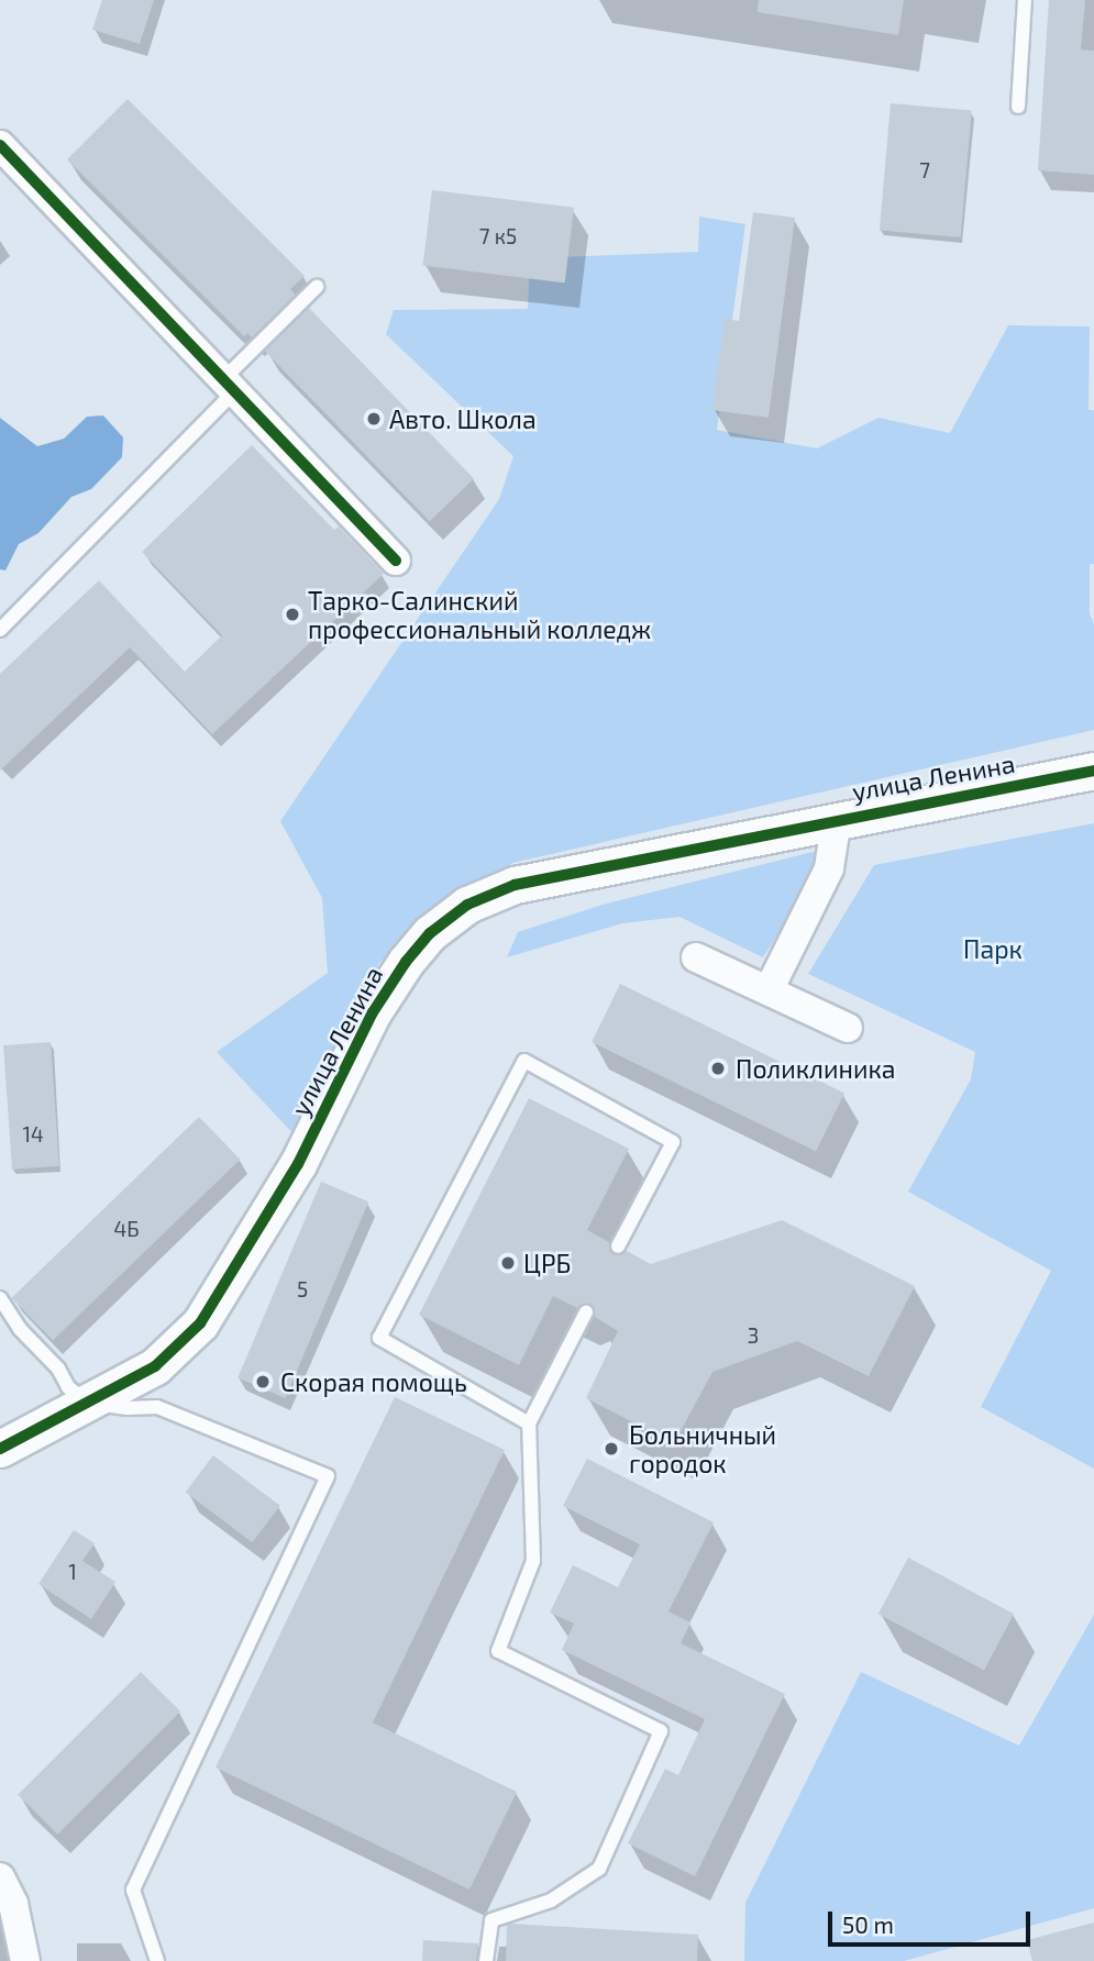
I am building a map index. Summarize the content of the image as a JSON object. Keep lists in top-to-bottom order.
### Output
{
  "streets": {
    "street": ["улица Ленина"]
  },
  "parks": ["Парк"],
  "places": [
    "Авто. Школа",
    "Тарко-Салинский профессиональный колледж",
    "Поликлиника",
    "ЦРБ",
    "Скорая помощь",
    "Больничный городок"
  ],
  "house_numbers": [
    "7",
    "7 к5",
    "14",
    "4Б",
    "5",
    "3",
    "1"
  ],
  "scale_bar": "50 m"
}
